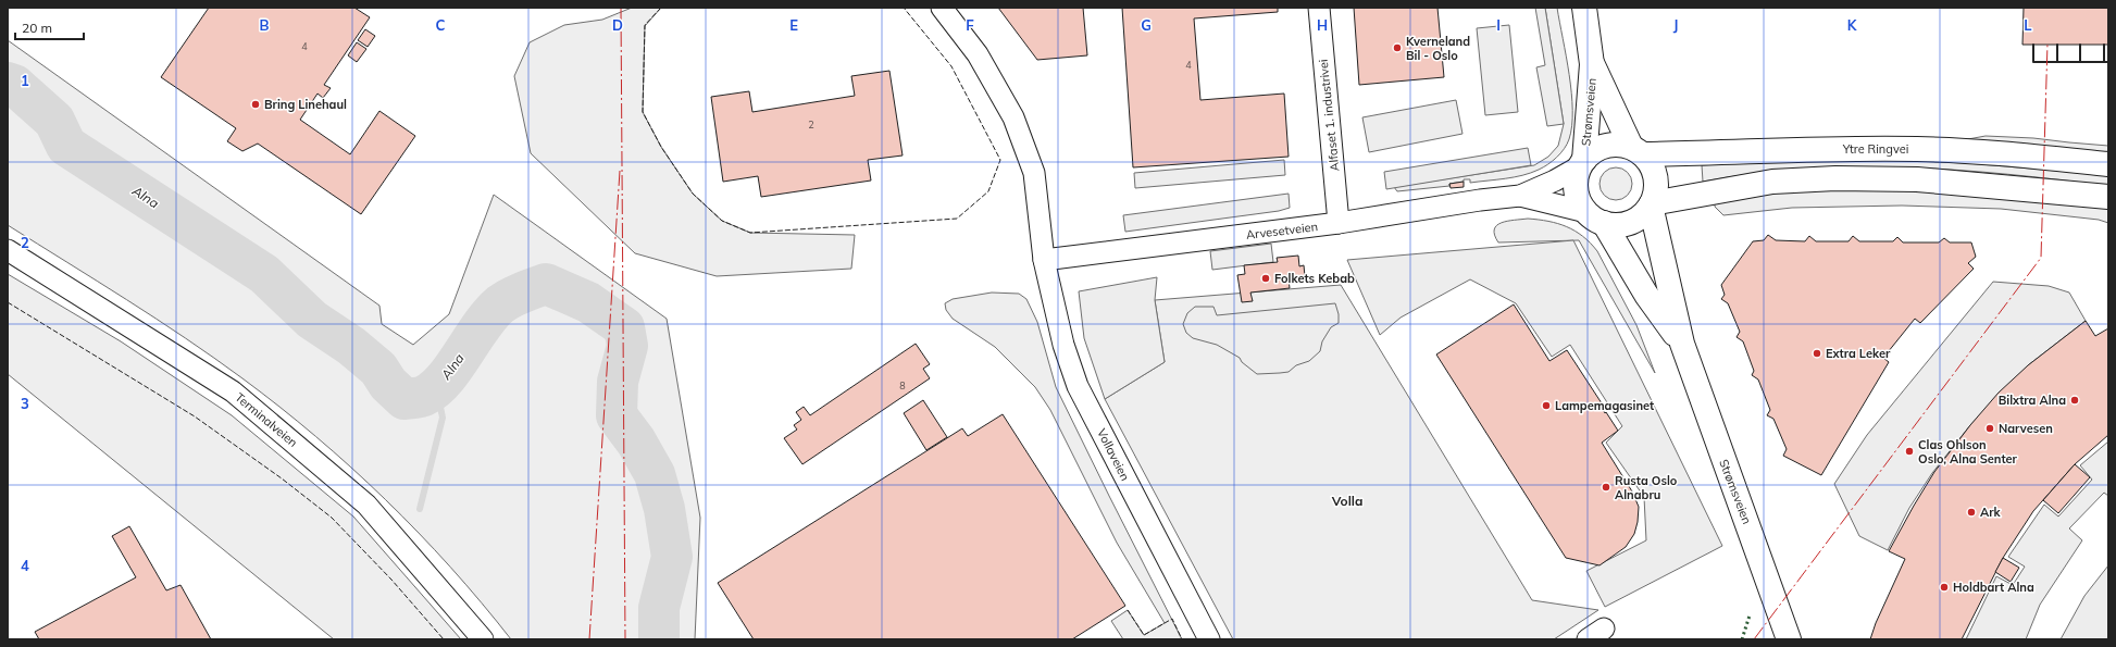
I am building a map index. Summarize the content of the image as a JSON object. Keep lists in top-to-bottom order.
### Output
{
  "streets": {
    "main road": ["Strømsveien", "Ytre Ringvei"],
    "street": [
      "Alfaset 1. industrivei",
      "Arvesetveien",
      "Terminalveien",
      "Vollaveien"
    ]
  },
  "crossings": [
    ["Strømsveien", "Ytre Ringvei"],
    ["Strømsveien", "Arvesetveien"],
    ["Alfaset 1. industrivei", "Arvesetveien"],
    ["Ytre Ringvei", "Arvesetveien"],
    ["Arvesetveien", "Vollaveien"]
  ],
  "districts": ["Volla"],
  "water": ["Alna"],
  "places": [
    "Kverneland Bil - Oslo",
    "Bring Linehaul",
    "Folkets Kebab",
    "Extra Leker",
    "Bilxtra Alna",
    "Lampemagasinet",
    "Narvesen",
    "Clas Ohlson Oslo, Alna Senter",
    "Rusta Oslo Alnabru",
    "Ark",
    "Holdbart Alna"
  ],
  "house_numbers": [
    "4",
    "4",
    "2",
    "8"
  ],
  "scale_bar": "20 m",
  "grid": {
    "columns": [
      "B",
      "C",
      "D",
      "E",
      "F",
      "G",
      "H",
      "I",
      "J",
      "K",
      "L"
    ],
    "rows": [
      "1",
      "2",
      "3",
      "4"
    ]
  }
}
